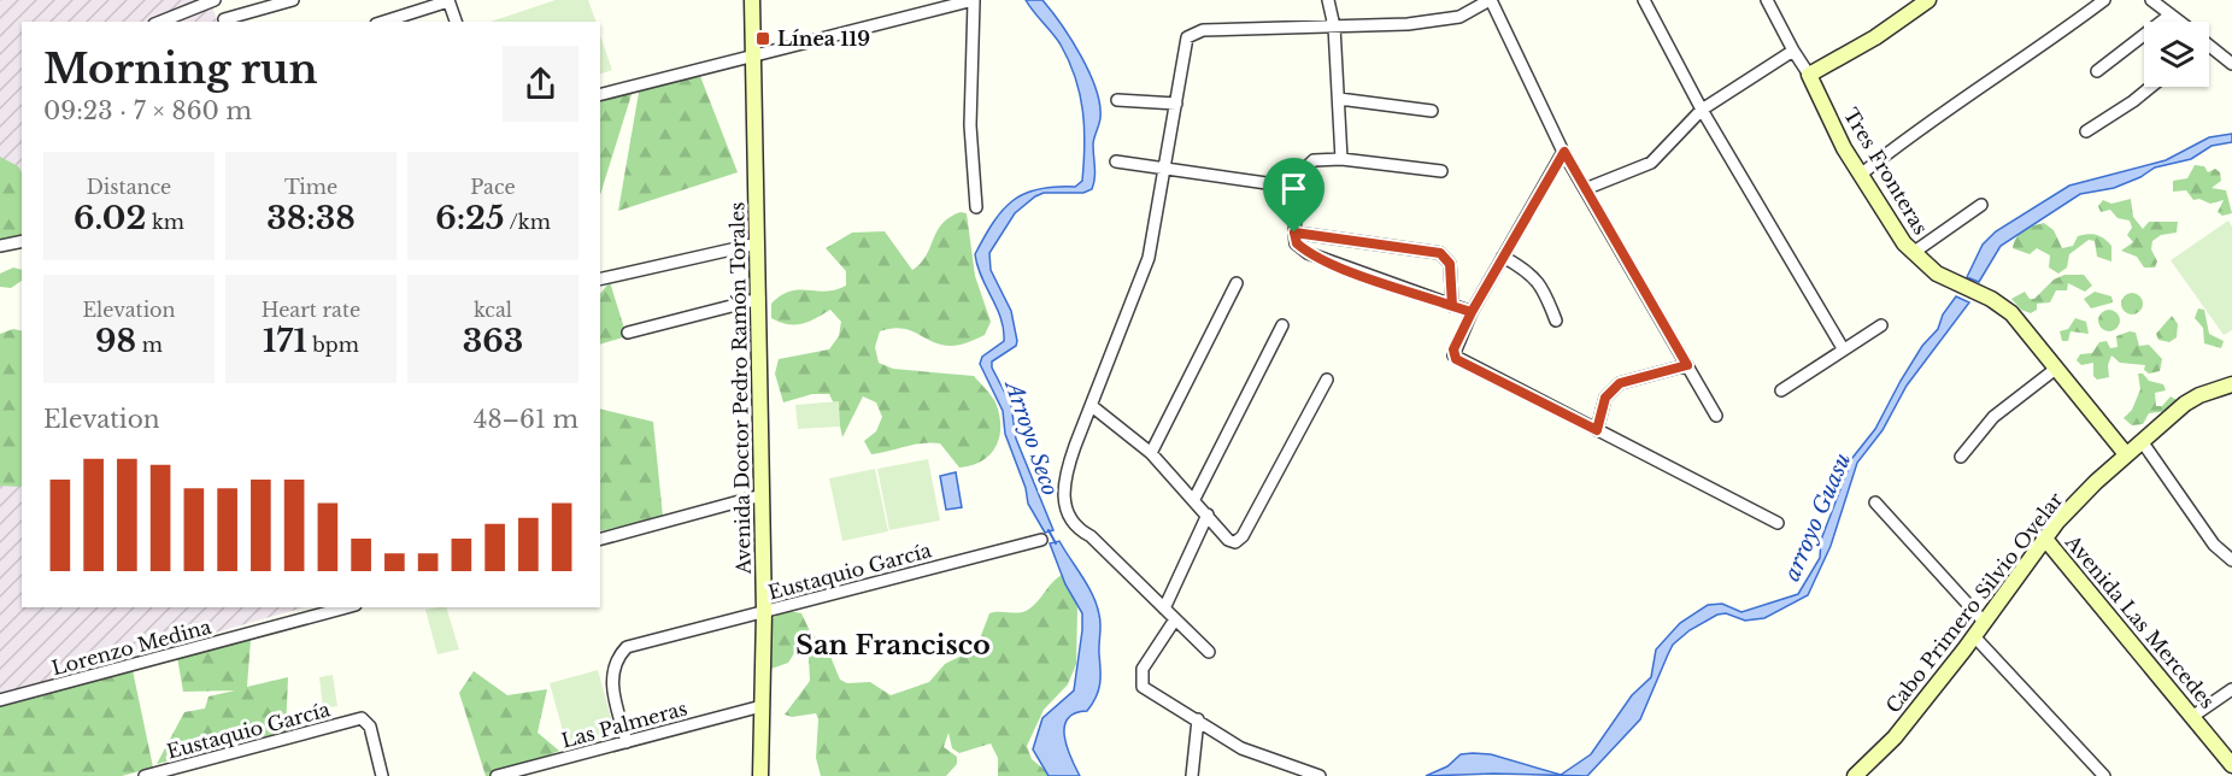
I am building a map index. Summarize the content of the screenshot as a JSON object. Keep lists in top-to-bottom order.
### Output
{
  "streets": {
    "street": [
      "Tres Fronteras",
      "Avenida Doctor Pedro Ramón Torales",
      "Eustaquio García",
      "Cabo Primero Silvio Ovelar",
      "Avenida Las Mercedes",
      "Lorenzo Medina",
      "Las Palmeras"
    ]
  },
  "crossings": [
    ["Tres Fronteras", "Cabo Primero Silvio Ovelar"],
    ["Avenida Doctor Pedro Ramón Torales", "Eustaquio García"],
    ["Avenida Doctor Pedro Ramón Torales", "Las Palmeras"],
    ["Eustaquio García", "Las Palmeras"],
    ["Cabo Primero Silvio Ovelar", "Avenida Las Mercedes"]
  ],
  "districts": ["San Francisco"],
  "water": ["Arroyo Seco", "arroyo Guasu"],
  "places": {
    "transit": ["Línea 119"]
  },
  "page": {
    "heading": ["Morning run", "09:23 · 7 × 860 m"],
    "stats": [
      ["Distance", "6.02 km"],
      ["Time", "38:38"],
      ["Pace", "6:25 /km"],
      ["Elevation", "98 m"],
      ["Heart rate", "171 bpm"],
      ["kcal", "363"]
    ],
    "chart": ["Elevation", "48–61 m"]
  }
}
